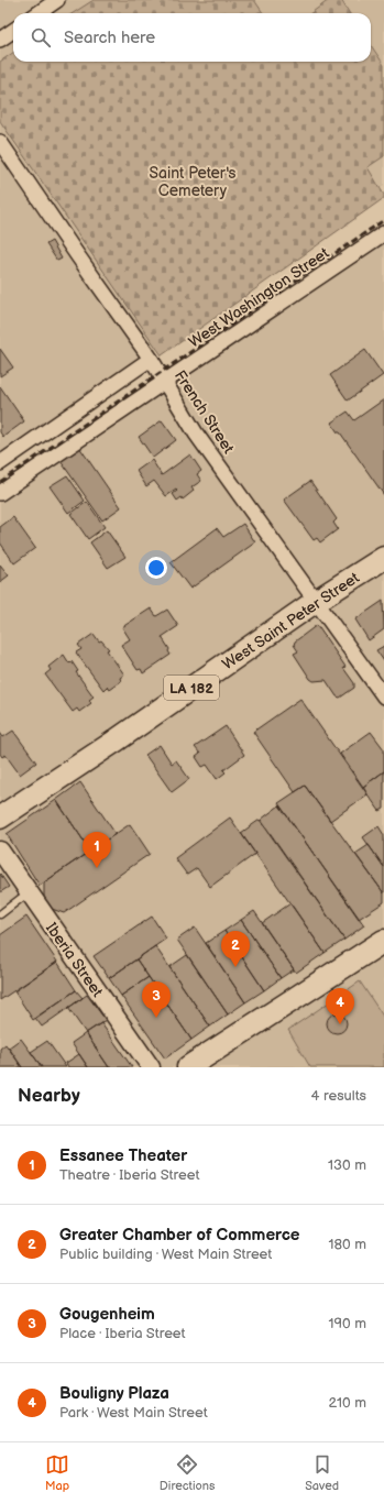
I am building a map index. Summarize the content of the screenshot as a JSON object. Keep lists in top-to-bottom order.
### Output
{
  "streets": {
    "main road": ["West Saint Peter Street", "LA 182"],
    "street": ["West Washington Street", "French Street", "Iberia Street"]
  },
  "crossings": [
    ["West Washington Street", "French Street"],
    ["French Street", "West Saint Peter Street"]
  ],
  "parks": ["Saint Peter's Cemetery"],
  "page": {
    "search": "Search here",
    "pins": [
      "1",
      "2",
      "3",
      "4"
    ],
    "heading": ["Nearby", "4 results"],
    "list": [
      {
        "mark": "1",
        "name": "Essanee Theater",
        "note": "Theatre · Iberia Street",
        "value": "130 m"
      },
      {
        "mark": "2",
        "name": "Greater Chamber of Commerce",
        "note": "Public building · West Main Street",
        "value": "180 m"
      },
      {
        "mark": "3",
        "name": "Gougenheim",
        "note": "Place · Iberia Street",
        "value": "190 m"
      },
      {
        "mark": "4",
        "name": "Bouligny Plaza",
        "note": "Park · West Main Street",
        "value": "210 m"
      }
    ],
    "nav": ["Map", "Directions", "Saved"]
  }
}
